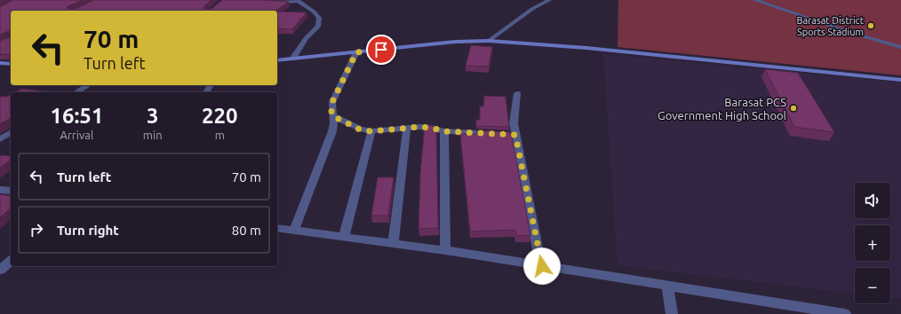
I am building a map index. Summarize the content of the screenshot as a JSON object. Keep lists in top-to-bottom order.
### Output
{
  "places": ["Barasat District Sports Stadium", "Barasat PCS Government High School"],
  "page": {
    "turn": ["70 m", "Turn left"],
    "eta": [
      "16:51",
      "Arrival",
      "3",
      "min",
      "220",
      "m"
    ],
    "list": [
      {
        "name": "Turn left",
        "value": "70 m"
      },
      {
        "name": "Turn right",
        "value": "80 m"
      }
    ],
    "map_buttons": ["+", "−"]
  }
}
